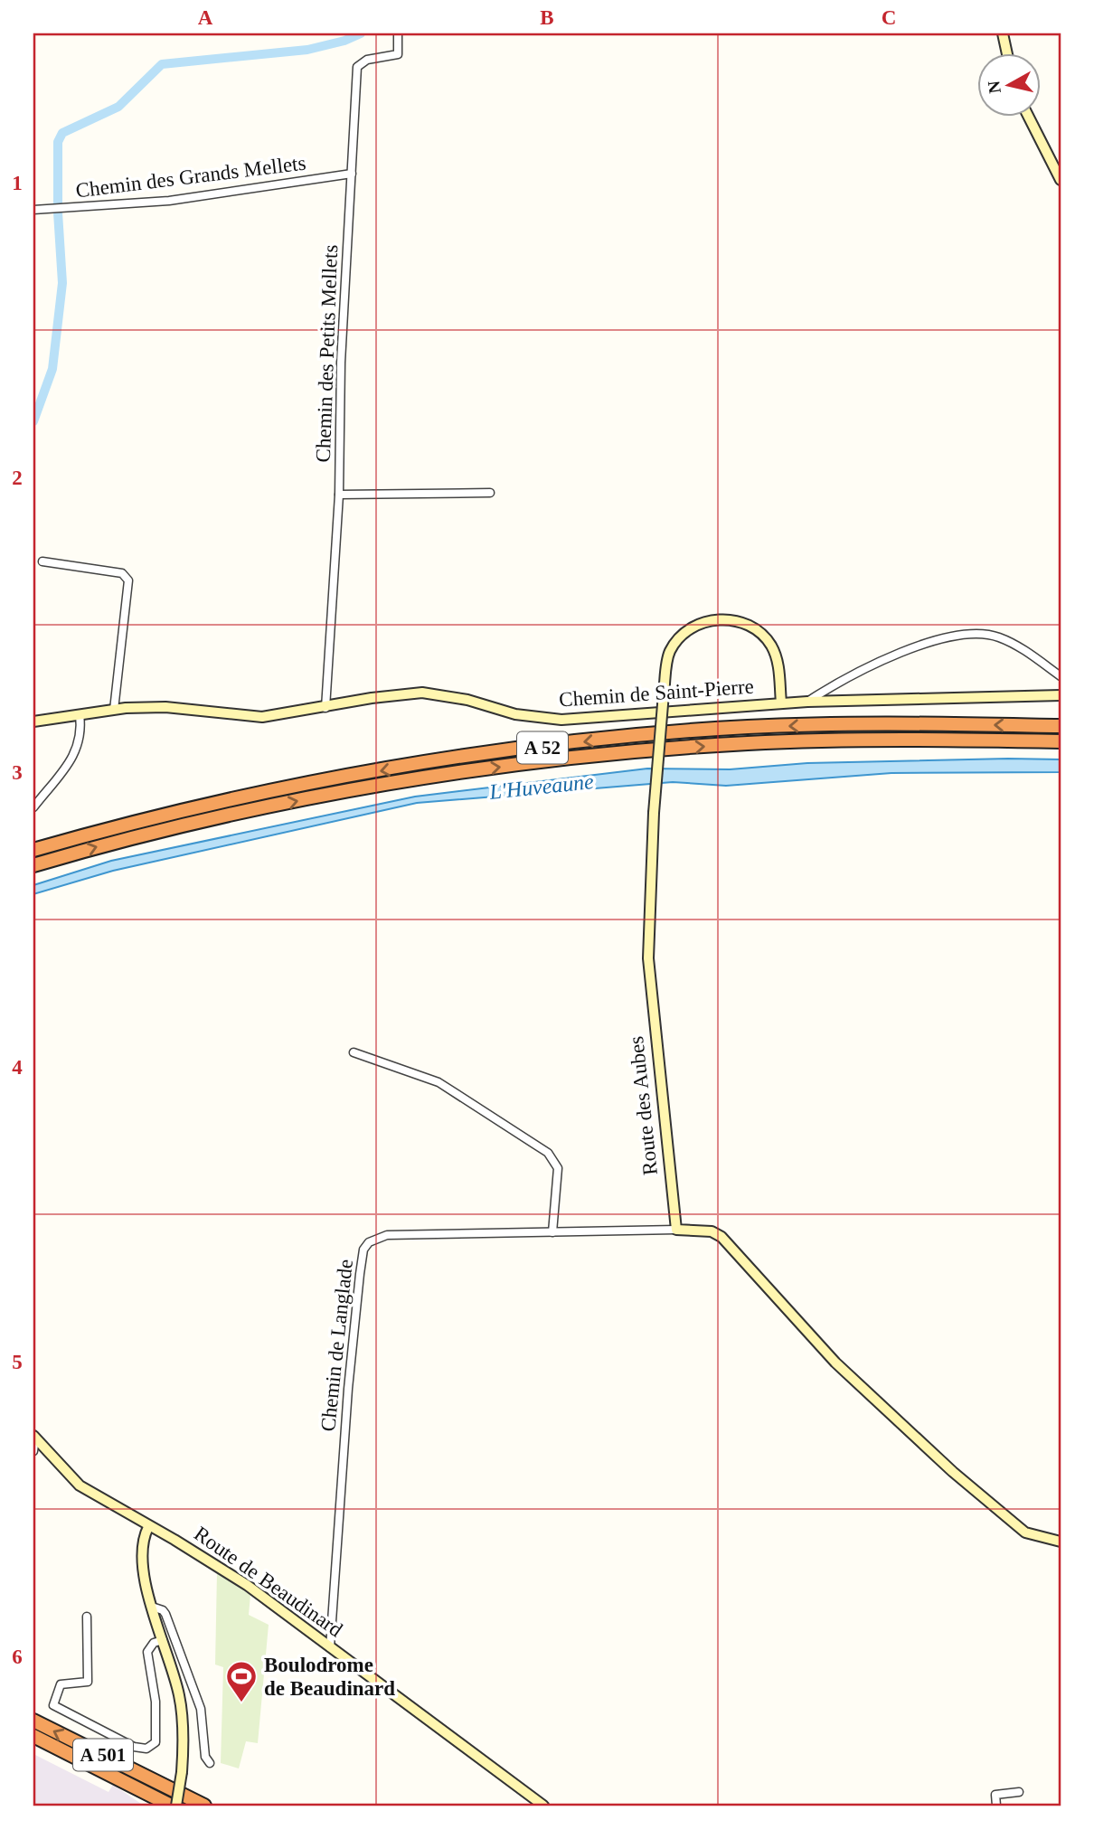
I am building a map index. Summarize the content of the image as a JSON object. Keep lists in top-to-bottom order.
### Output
{
  "streets": {
    "highway": ["A 52", "A 501"],
    "street": [
      "Chemin des Grands Mellets",
      "Chemin des Petits Mellets",
      "Chemin de Saint-Pierre",
      "Route des Aubes",
      "Chemin de Langlade",
      "Route de Beaudinard"
    ]
  },
  "crossings": [
    ["Chemin des Grands Mellets", "Chemin des Petits Mellets"],
    ["Chemin des Petits Mellets", "Chemin de Saint-Pierre"],
    ["Chemin de Saint-Pierre", "Route des Aubes"],
    ["Route des Aubes", "Chemin de Langlade"],
    ["Chemin de Langlade", "Route de Beaudinard"]
  ],
  "water": ["L'Huveaune"],
  "places": {
    "sports": ["Boulodrome de Beaudinard"]
  },
  "north": "left",
  "grid": {
    "columns": ["A", "B", "C"],
    "rows": [
      "1",
      "2",
      "3",
      "4",
      "5",
      "6"
    ]
  }
}
